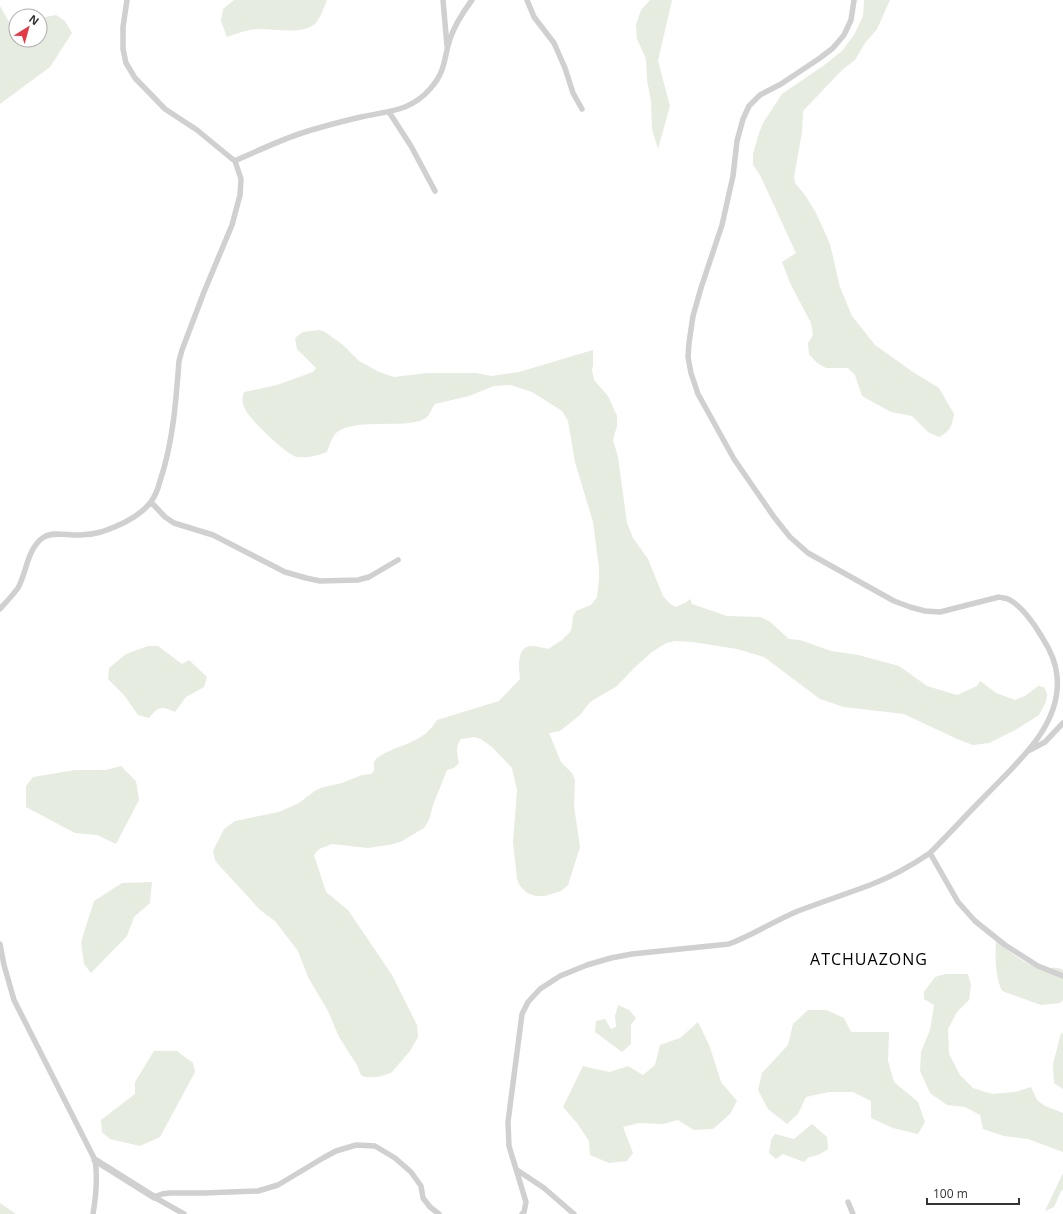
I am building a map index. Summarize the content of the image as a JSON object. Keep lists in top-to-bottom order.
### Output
{
  "districts": ["ATCHUAZONG"],
  "scale_bar": "100 m",
  "north": "top right"
}
